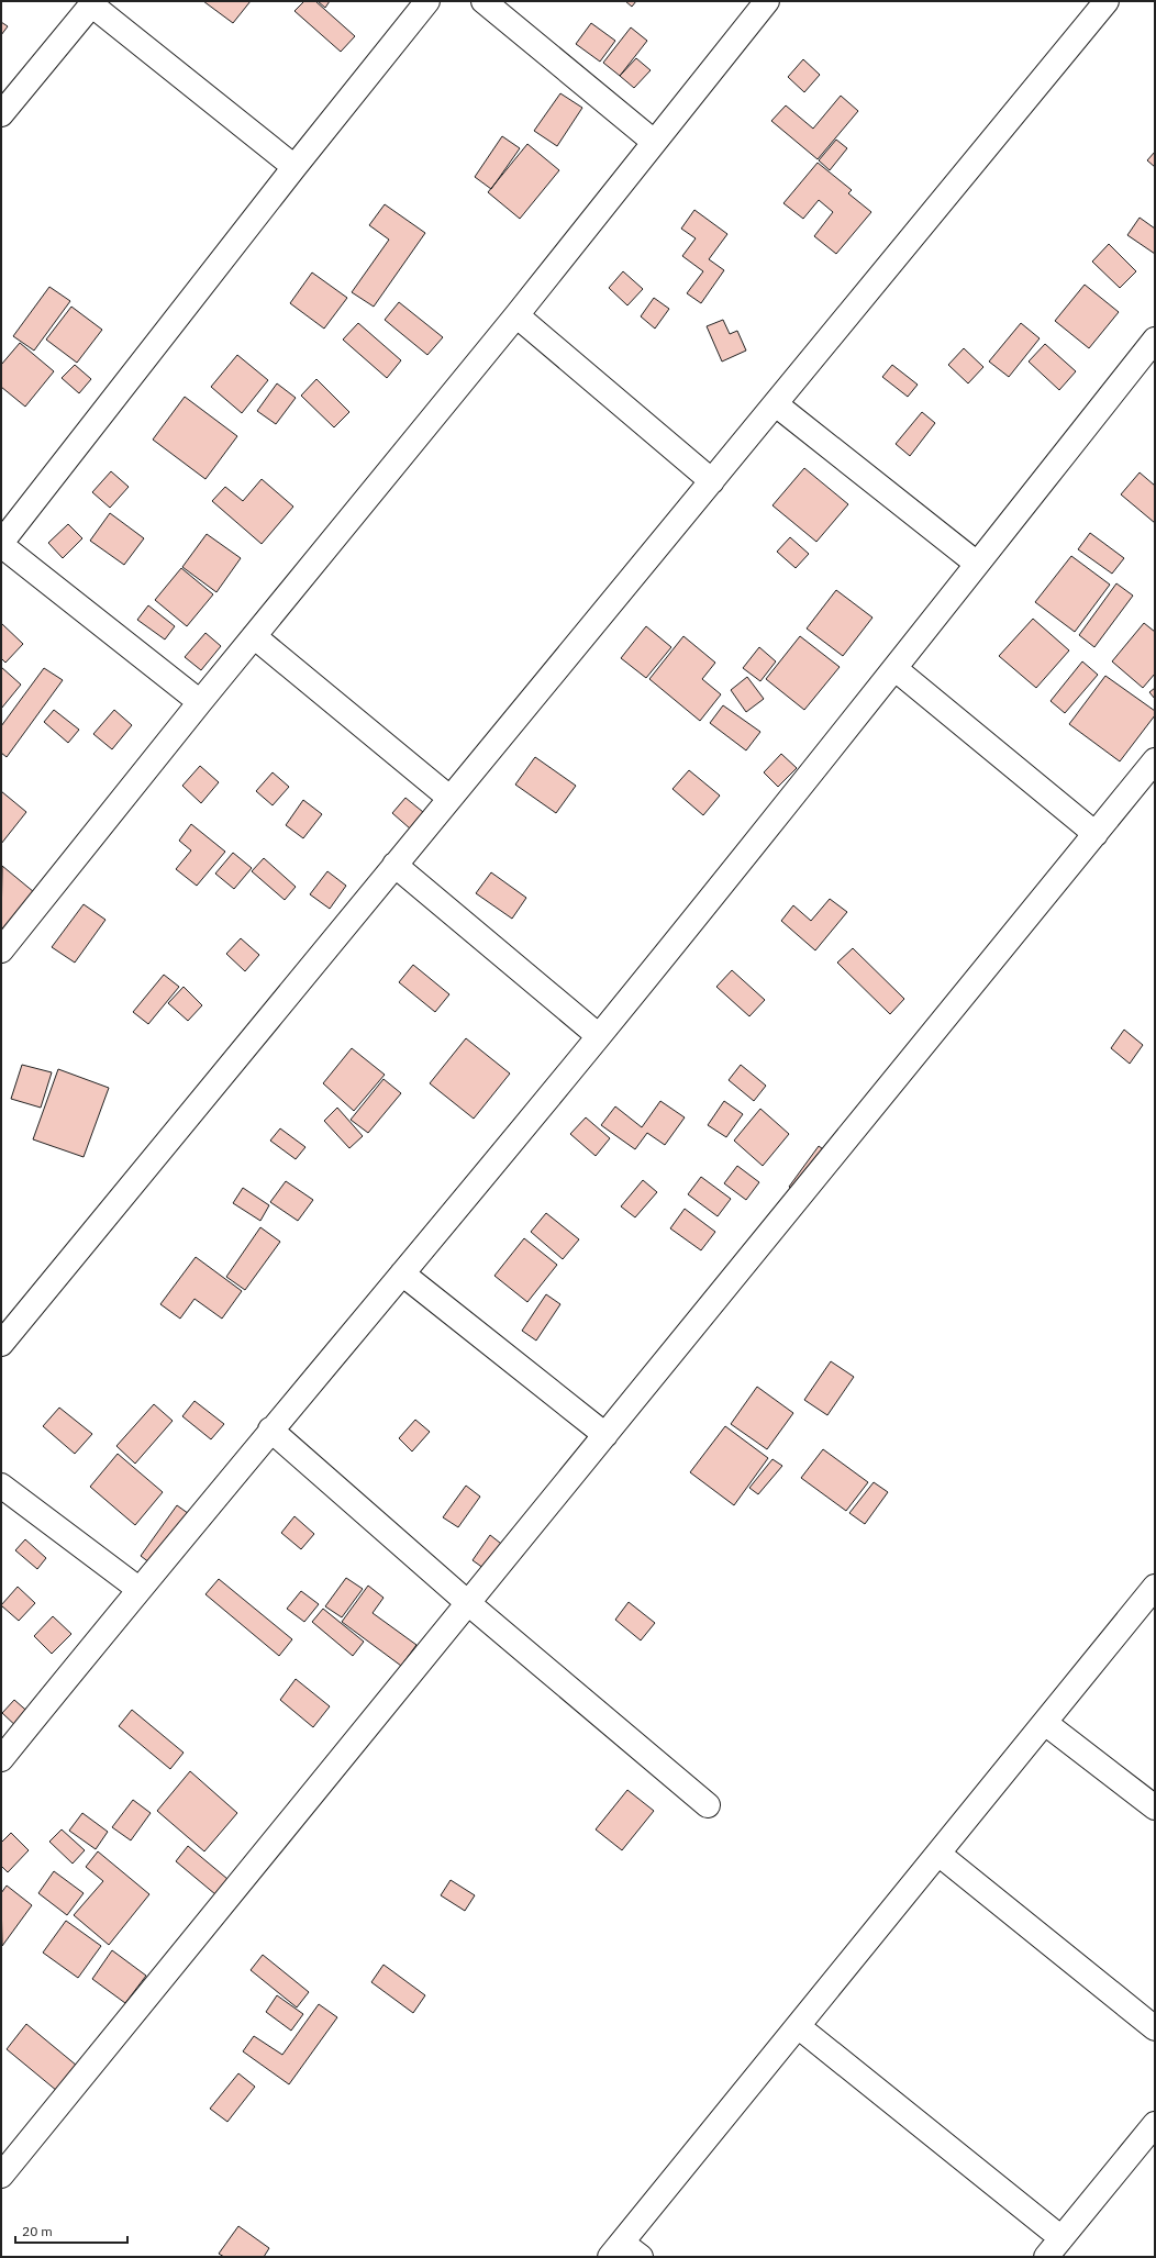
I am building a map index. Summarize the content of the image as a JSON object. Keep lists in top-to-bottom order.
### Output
{
  "scale_bar": "20 m"
}
